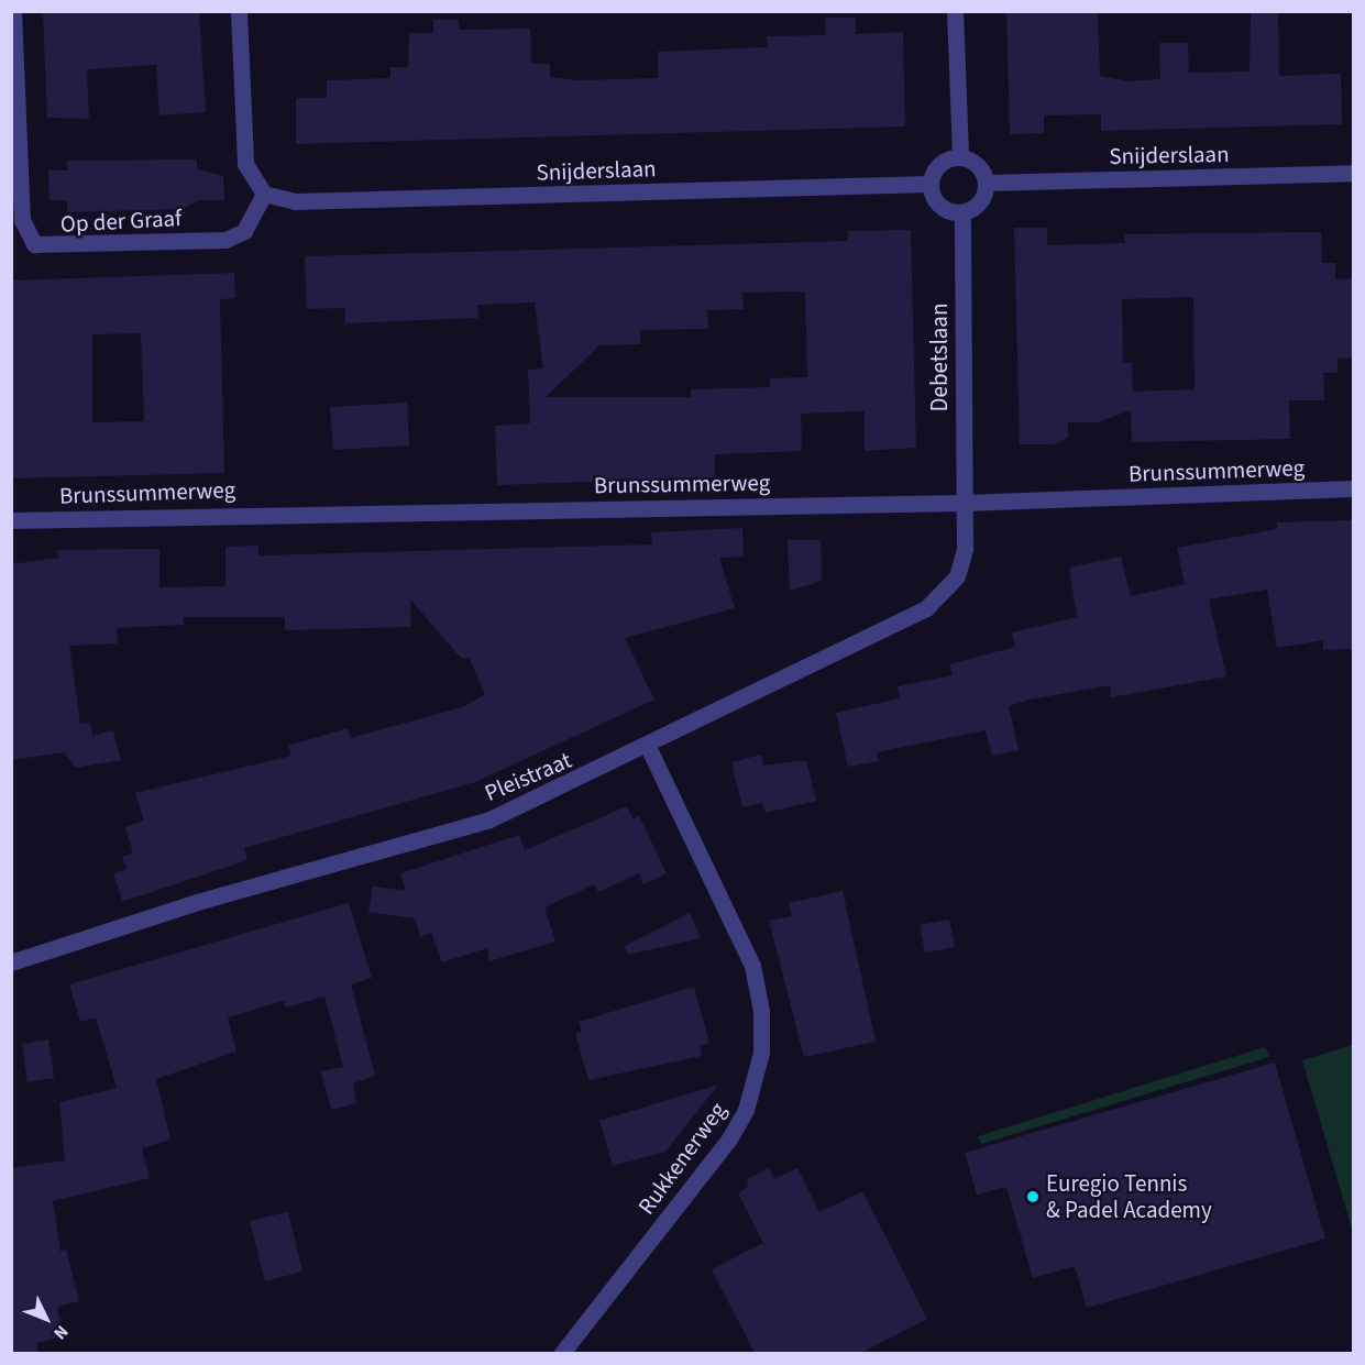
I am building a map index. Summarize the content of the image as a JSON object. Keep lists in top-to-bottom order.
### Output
{
  "streets": {
    "street": [
      "Snijderslaan",
      "Op der Graaf",
      "Debetslaan",
      "Brunssummerweg",
      "Pleistraat",
      "Rukkenerweg"
    ]
  },
  "crossings": [
    ["Snijderslaan", "Op der Graaf"],
    ["Snijderslaan", "Debetslaan"],
    ["Debetslaan", "Brunssummerweg"],
    ["Debetslaan", "Pleistraat"],
    ["Brunssummerweg", "Pleistraat"],
    ["Pleistraat", "Rukkenerweg"]
  ],
  "places": ["Euregio Tennis & Padel Academy"],
  "north": "bottom right"
}
